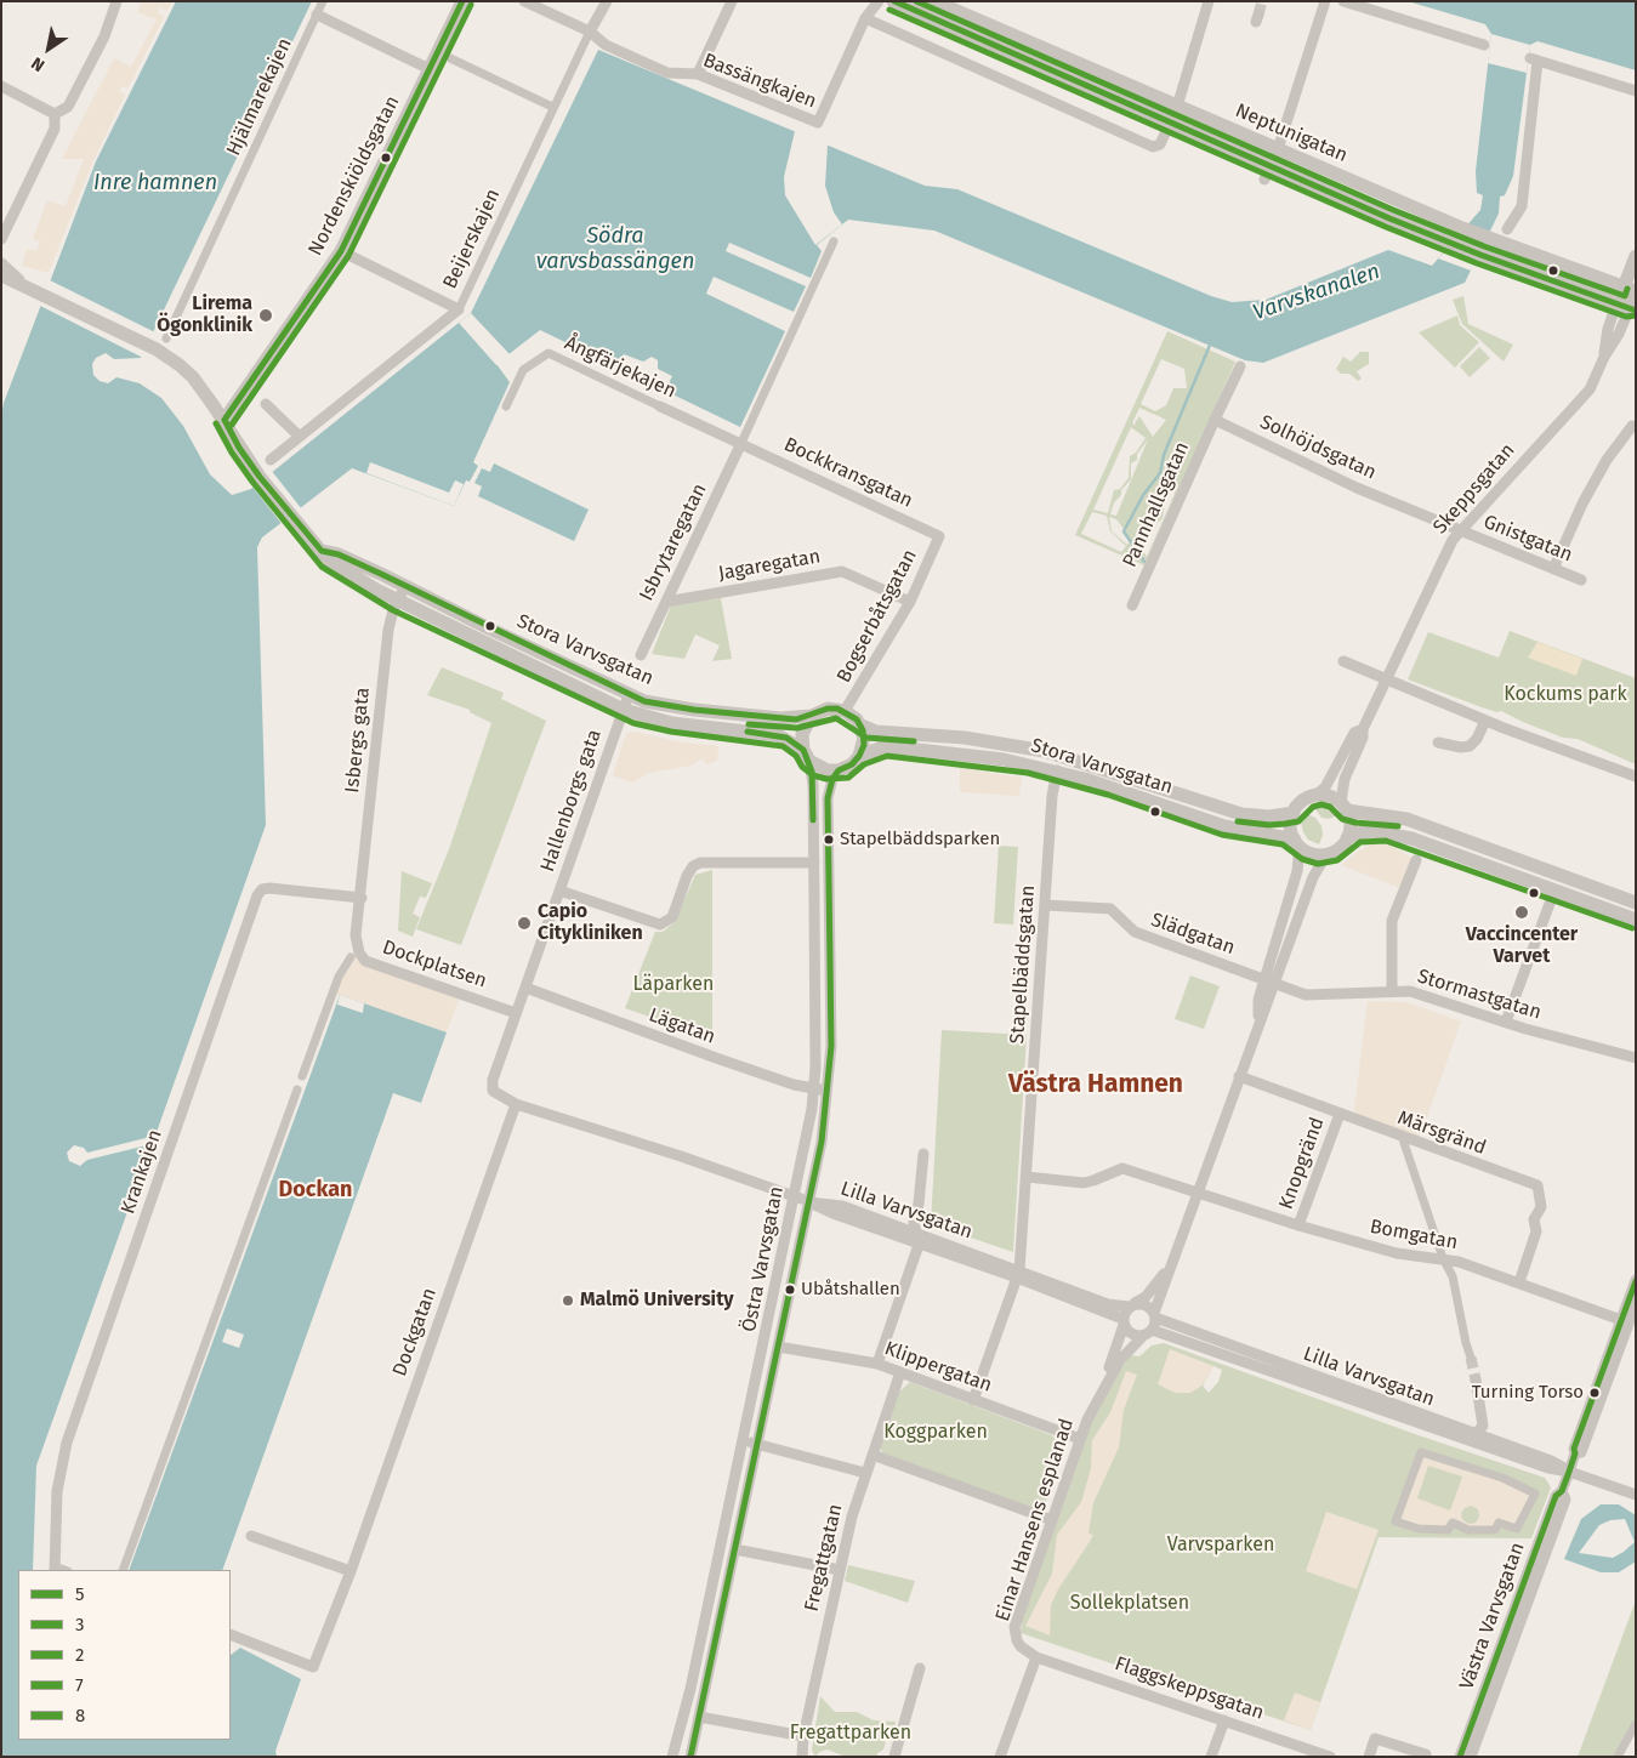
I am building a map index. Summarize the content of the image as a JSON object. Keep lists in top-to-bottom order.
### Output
{
  "streets": {
    "street": [
      "Bassängkajen",
      "Hjälmarekajen",
      "Neptunigatan",
      "Nordenskiöldsgatan",
      "Beijerskajen",
      "Ångfärjekajen",
      "Solhöjdsgatan",
      "Bockkransgatan",
      "Skeppsgatan",
      "Pannhallsgatan",
      "Gnistgatan",
      "Isbrytaregatan",
      "Jagaregatan",
      "Bogserbåtsgatan",
      "Stora Varvsgatan",
      "Isbergs gata",
      "Hallenborgs gata",
      "Slädgatan",
      "Dockplatsen",
      "Stapelbäddsgatan",
      "Stormastgatan",
      "Lägatan",
      "Märsgränd",
      "Knopgränd",
      "Krankajen",
      "Lilla Varvsgatan",
      "Bomgatan",
      "Östra Varvsgatan",
      "Dockgatan",
      "Klippergatan",
      "Einar Hansens esplanad",
      "Fregattgatan",
      "Västra Varvsgatan",
      "Flaggskeppsgatan"
    ]
  },
  "crossings": [
    ["Bassängkajen", "Beijerskajen"],
    ["Neptunigatan", "Skeppsgatan"],
    ["Nordenskiöldsgatan", "Stora Varvsgatan"],
    ["Ångfärjekajen", "Bockkransgatan"],
    ["Ångfärjekajen", "Isbrytaregatan"],
    ["Solhöjdsgatan", "Skeppsgatan"],
    ["Solhöjdsgatan", "Pannhallsgatan"],
    ["Solhöjdsgatan", "Gnistgatan"],
    ["Bockkransgatan", "Isbrytaregatan"],
    ["Bockkransgatan", "Bogserbåtsgatan"],
    ["Skeppsgatan", "Gnistgatan"],
    ["Isbrytaregatan", "Jagaregatan"],
    ["Jagaregatan", "Bogserbåtsgatan"],
    ["Bogserbåtsgatan", "Stora Varvsgatan"],
    ["Bogserbåtsgatan", "Östra Varvsgatan"],
    ["Stora Varvsgatan", "Isbergs gata"],
    ["Stora Varvsgatan", "Hallenborgs gata"],
    ["Stora Varvsgatan", "Stapelbäddsgatan"],
    ["Stora Varvsgatan", "Östra Varvsgatan"],
    ["Isbergs gata", "Dockplatsen"],
    ["Isbergs gata", "Krankajen"],
    ["Hallenborgs gata", "Lägatan"],
    ["Slädgatan", "Stapelbäddsgatan"],
    ["Slädgatan", "Stormastgatan"],
    ["Dockplatsen", "Krankajen"],
    ["Dockplatsen", "Lilla Varvsgatan"],
    ["Stapelbäddsgatan", "Lilla Varvsgatan"],
    ["Stapelbäddsgatan", "Bomgatan"],
    ["Stapelbäddsgatan", "Klippergatan"],
    ["Lägatan", "Östra Varvsgatan"],
    ["Märsgränd", "Knopgränd"],
    ["Märsgränd", "Bomgatan"],
    ["Knopgränd", "Bomgatan"],
    ["Lilla Varvsgatan", "Östra Varvsgatan"],
    ["Lilla Varvsgatan", "Dockgatan"],
    ["Lilla Varvsgatan", "Einar Hansens esplanad"],
    ["Lilla Varvsgatan", "Västra Varvsgatan"],
    ["Bomgatan", "Västra Varvsgatan"],
    ["Östra Varvsgatan", "Klippergatan"],
    ["Klippergatan", "Einar Hansens esplanad"],
    ["Klippergatan", "Fregattgatan"],
    ["Einar Hansens esplanad", "Flaggskeppsgatan"]
  ],
  "districts": ["Västra Hamnen", "Dockan"],
  "water": ["Inre hamnen", "Södra varvsbassängen", "Varvskanalen"],
  "parks": [
    "Kockums park",
    "Läparken",
    "Koggparken",
    "Varvsparken",
    "Sollekplatsen",
    "Fregattparken"
  ],
  "places": [
    "Lirema Ögonklinik",
    "Stapelbäddsparken",
    "Vaccincenter Varvet",
    "Capio Citykliniken",
    "Ubåtshallen",
    "Malmö University",
    "Turning Torso"
  ],
  "lines": [
    "transit line 5",
    "transit line 2",
    "transit line 8",
    "transit line 3",
    "transit line 7"
  ],
  "legend": [
    "5",
    "3",
    "2",
    "7",
    "8"
  ],
  "north": "bottom left"
}
